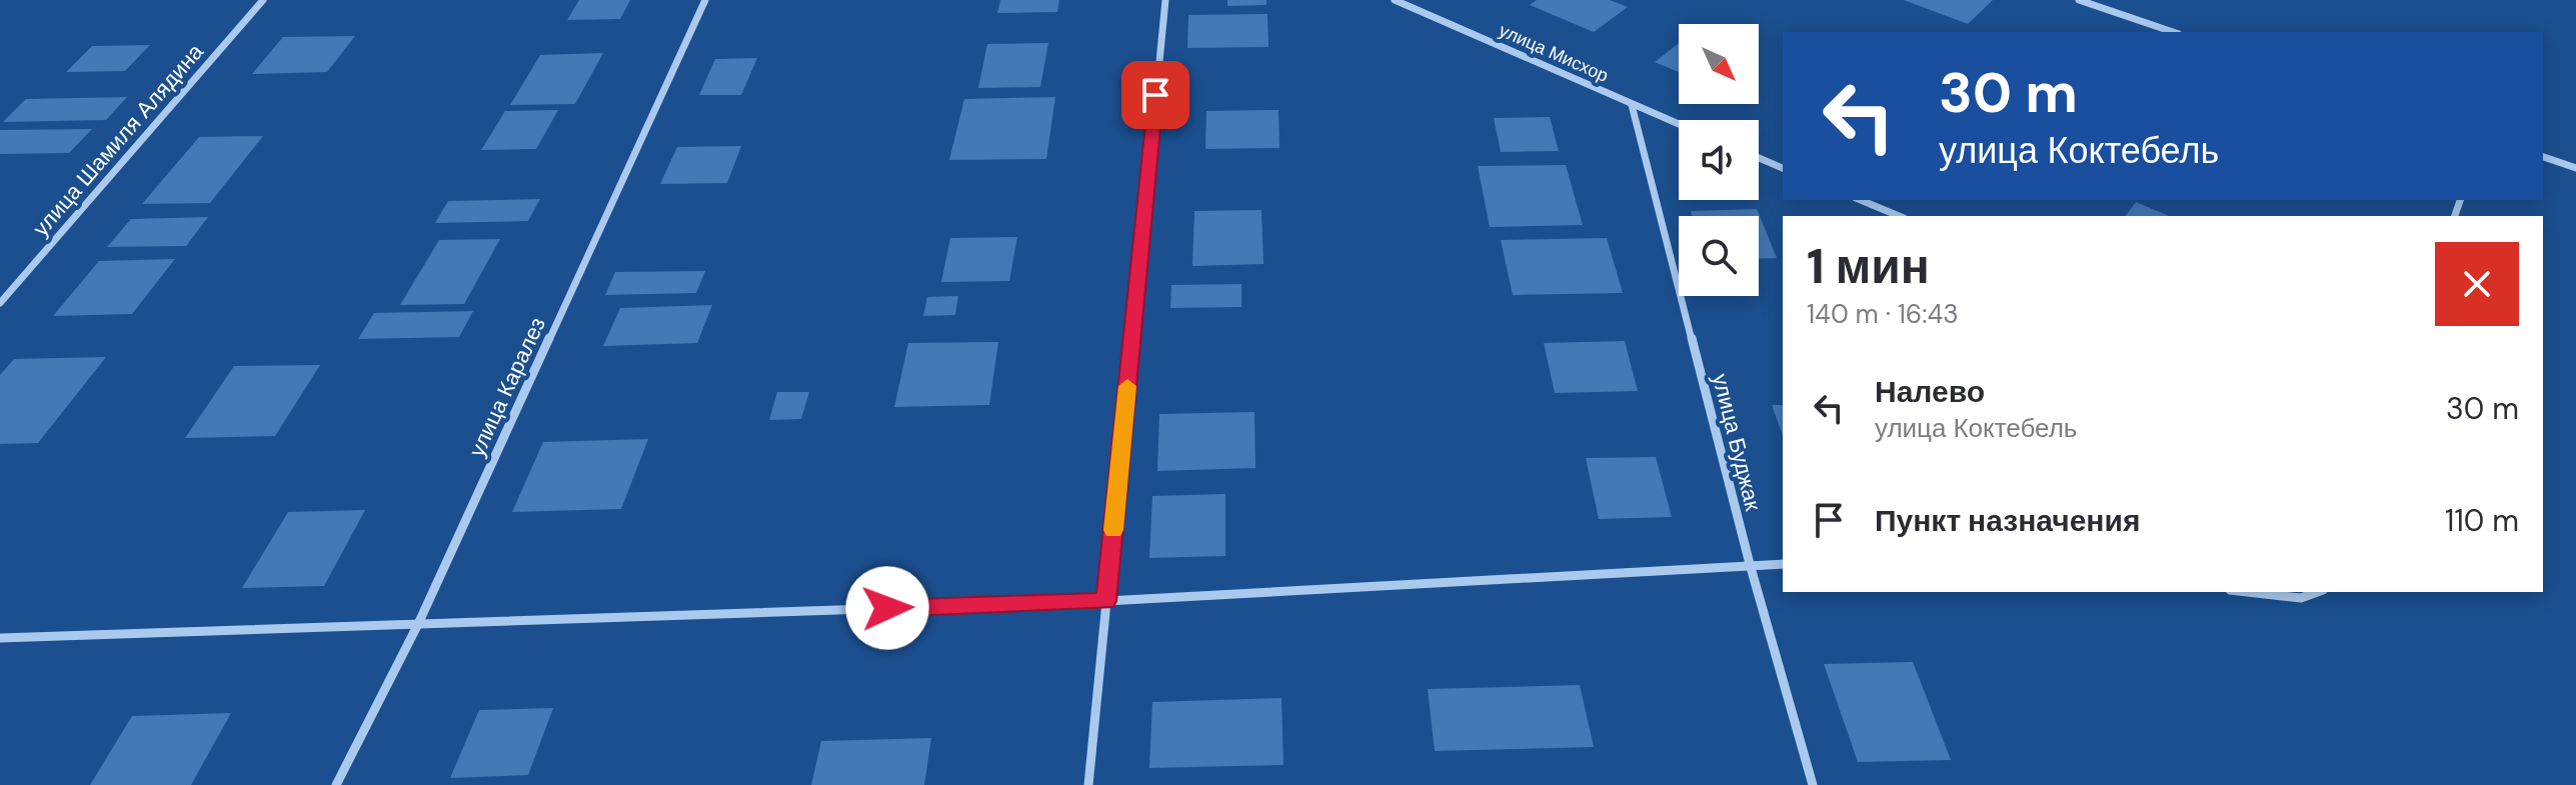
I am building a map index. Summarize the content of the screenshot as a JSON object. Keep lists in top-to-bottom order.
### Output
{
  "streets": {
    "street": [
      "улица Мисхор",
      "улица Шамиля Алядина",
      "улица Каралез",
      "улица Буджак"
    ]
  },
  "crossings": [
    ["улица Мисхор", "улица Буджак"]
  ],
  "north": "bottom right",
  "page": {
    "turn": ["30 m", "улица Коктебель"],
    "heading": ["1 мин", "140 m · 16:43"],
    "list": [
      {
        "name": "Налево",
        "note": "улица Коктебель",
        "value": "30 m"
      },
      {
        "name": "Пункт назначения",
        "value": "110 m"
      }
    ]
  }
}
